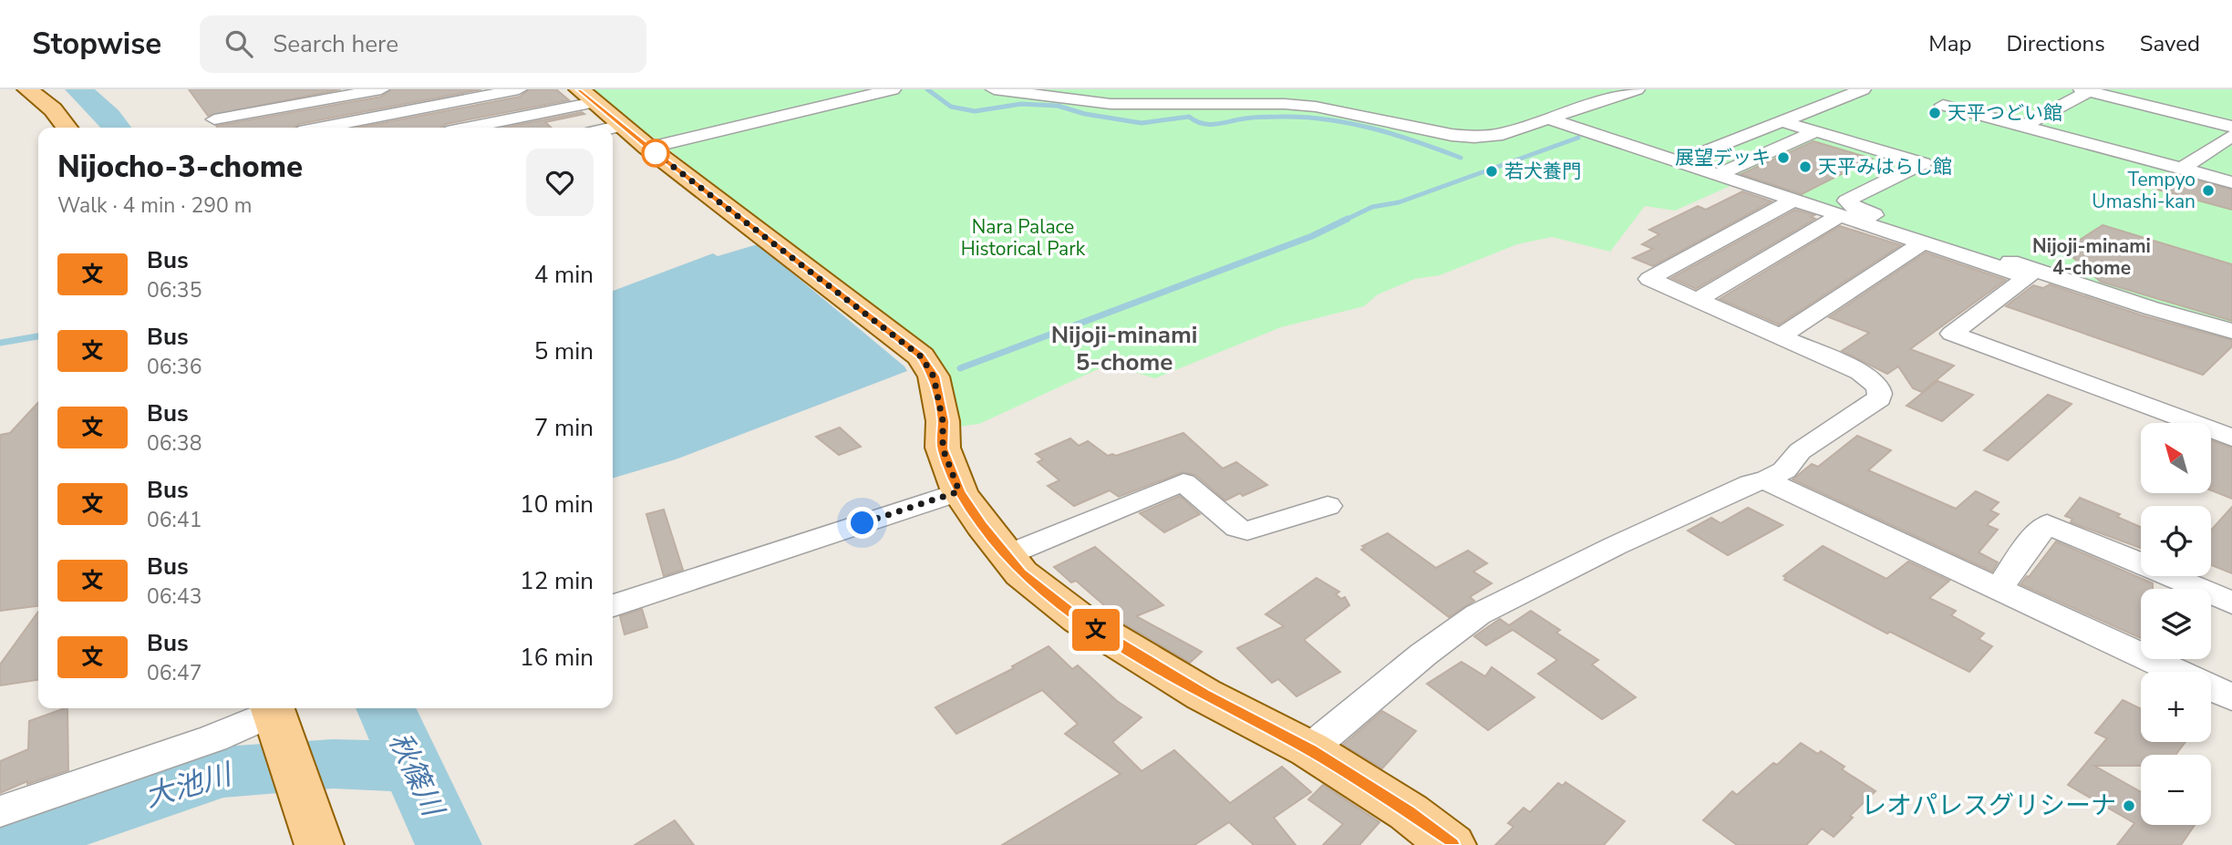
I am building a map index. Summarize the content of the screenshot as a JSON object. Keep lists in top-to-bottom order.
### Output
{
  "districts": ["Nijoji-minami 4-chome", "Nijoji-minami 5-chome"],
  "water": ["秋篠川", "大池川"],
  "parks": ["Nara Palace Historical Park"],
  "places": [
    "天平つどい館",
    "展望デッキ",
    "天平みはらし館",
    "若犬養門",
    "Tempyo Umashi-kan",
    "レオパレスグリシーナ"
  ],
  "lines": ["bus line 文"],
  "north": "top left",
  "page": {
    "header": "Stopwise",
    "search": "Search here",
    "nav": ["Map", "Directions", "Saved"],
    "on_map": "文",
    "heading": ["Nijocho-3-chome", "Walk · 4 min · 290 m"],
    "list": [
      {
        "mark": "文",
        "name": "Bus",
        "note": "06:35",
        "value": "4 min"
      },
      {
        "mark": "文",
        "name": "Bus",
        "note": "06:36",
        "value": "5 min"
      },
      {
        "mark": "文",
        "name": "Bus",
        "note": "06:38",
        "value": "7 min"
      },
      {
        "mark": "文",
        "name": "Bus",
        "note": "06:41",
        "value": "10 min"
      },
      {
        "mark": "文",
        "name": "Bus",
        "note": "06:43",
        "value": "12 min"
      },
      {
        "mark": "文",
        "name": "Bus",
        "note": "06:47",
        "value": "16 min"
      }
    ],
    "map_buttons": ["+", "−"]
  }
}
